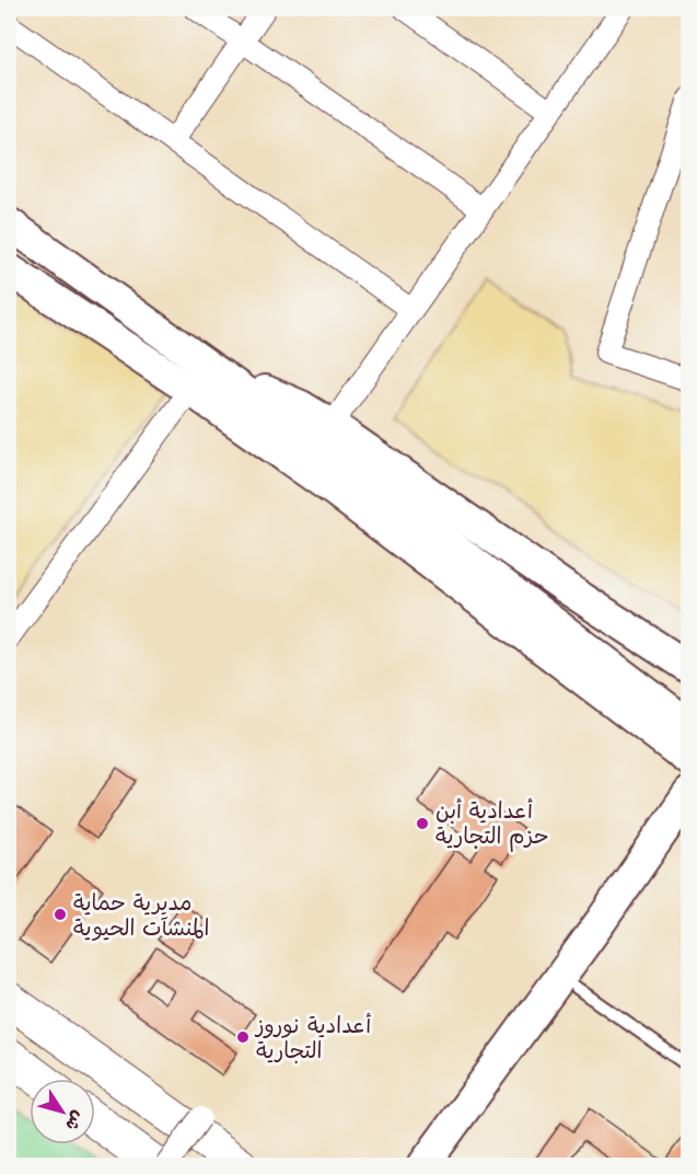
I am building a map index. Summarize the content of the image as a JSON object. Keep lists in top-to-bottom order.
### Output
{
  "places": ["أعدادية أبن حزم التجارية", "مديرية حماية المنشآت الحيوية", "أعدادية نوروز التجارية"],
  "north": "bottom right"
}
